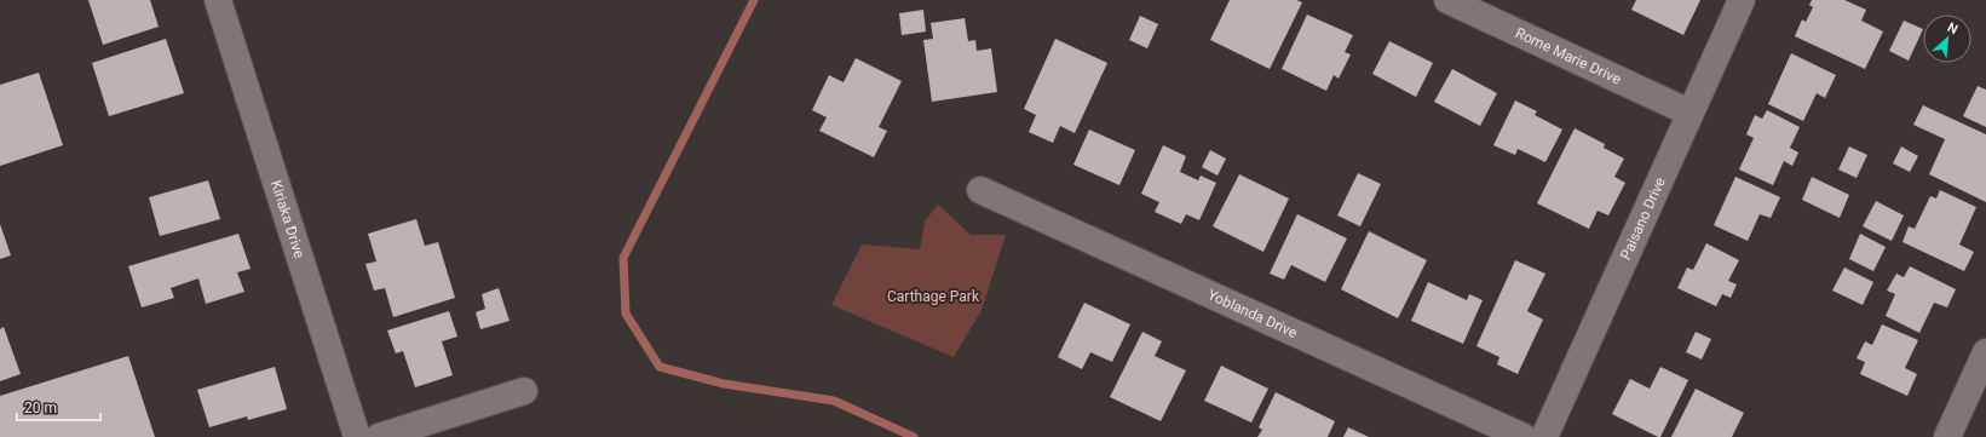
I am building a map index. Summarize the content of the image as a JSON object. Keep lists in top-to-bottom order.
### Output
{
  "streets": {
    "street": [
      "Rome Marie Drive",
      "Kiriaka Drive",
      "Paisano Drive",
      "Yoblanda Drive"
    ]
  },
  "crossings": [
    ["Rome Marie Drive", "Paisano Drive"]
  ],
  "parks": ["Carthage Park"],
  "scale_bar": "20 m",
  "north": "top right"
}
